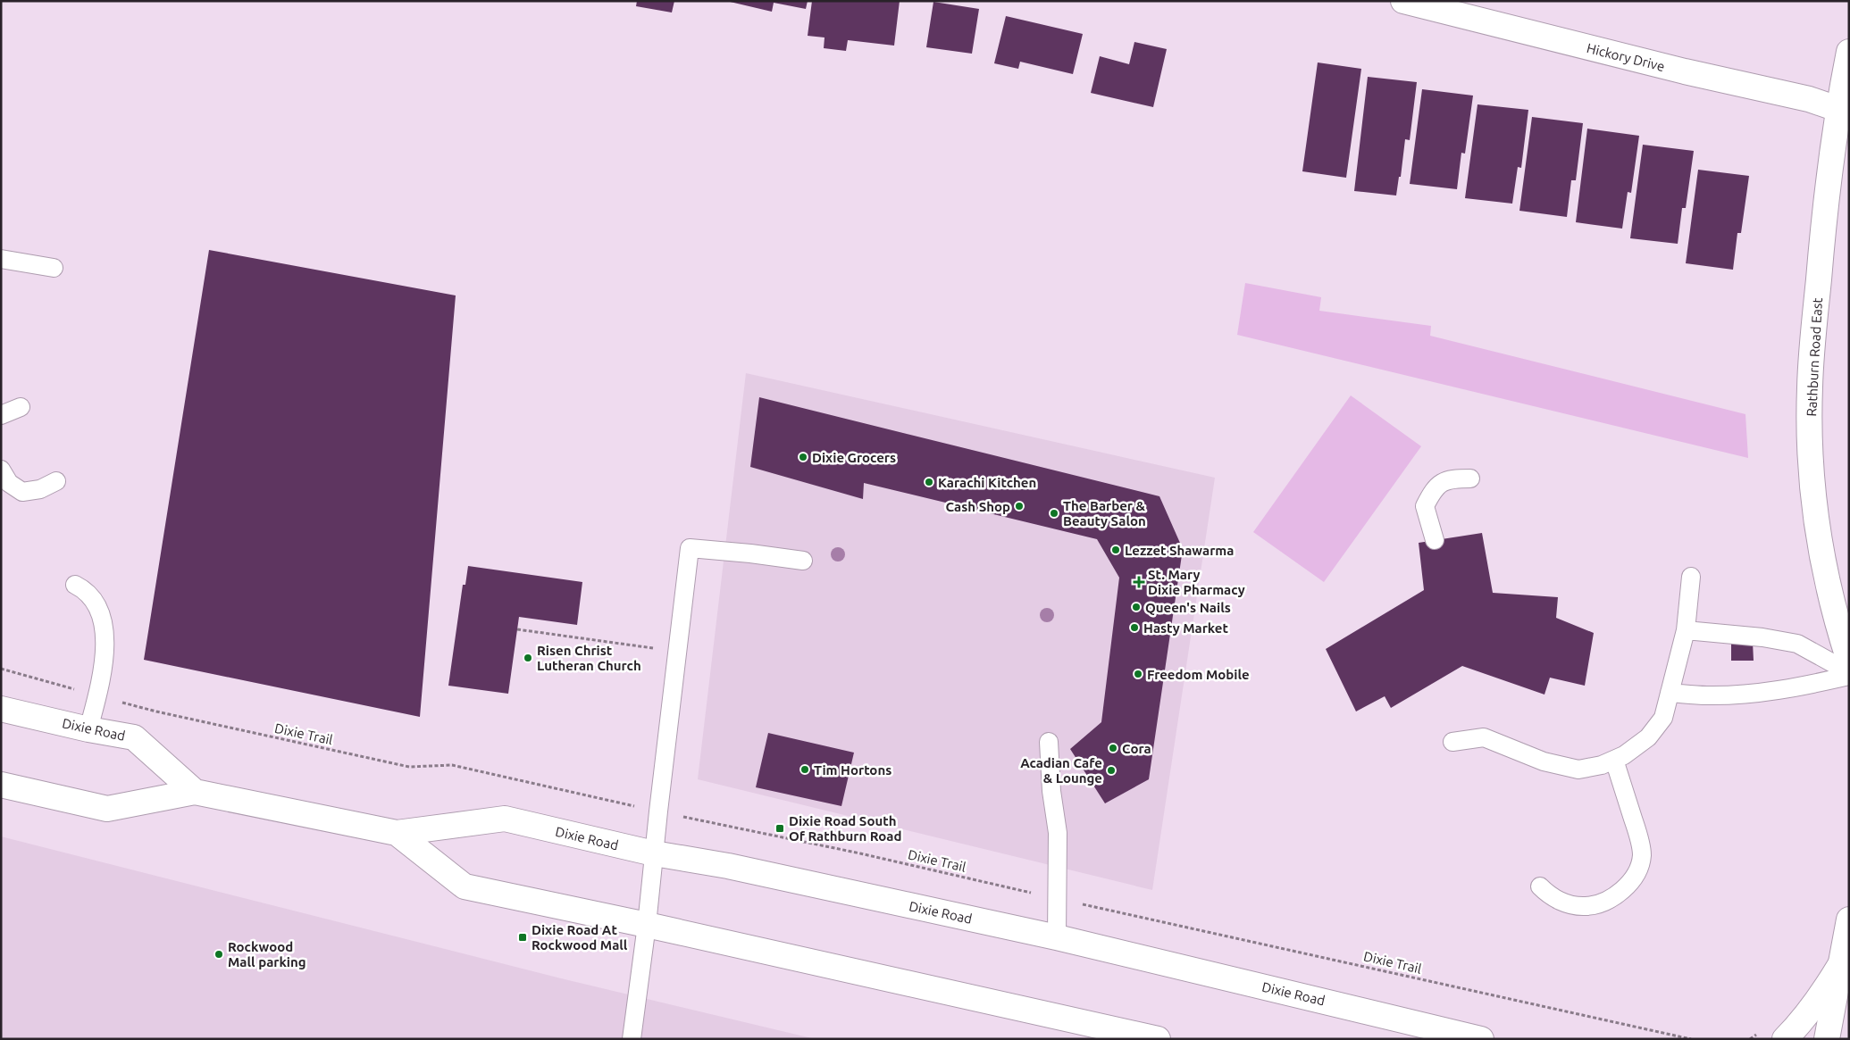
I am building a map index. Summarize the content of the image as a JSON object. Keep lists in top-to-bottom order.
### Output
{
  "streets": {
    "main road": ["Hickory Drive", "Rathburn Road East", "Dixie Road"],
    "path": ["Dixie Trail"]
  },
  "crossings": [
    ["Hickory Drive", "Rathburn Road East"]
  ],
  "places": {
    "other": [
      "Dixie Grocers",
      "Karachi Kitchen",
      "Cash Shop",
      "The Barber & Beauty Salon",
      "Lezzet Shawarma",
      "Queen's Nails",
      "Hasty Market",
      "Risen Christ Lutheran Church",
      "Freedom Mobile",
      "Cora",
      "Tim Hortons",
      "Acadian Cafe & Lounge",
      "Rockwood Mall parking"
    ],
    "health": ["St. Mary Dixie Pharmacy"],
    "transit": ["Dixie Road South Of Rathburn Road", "Dixie Road At Rockwood Mall"]
  }
}
